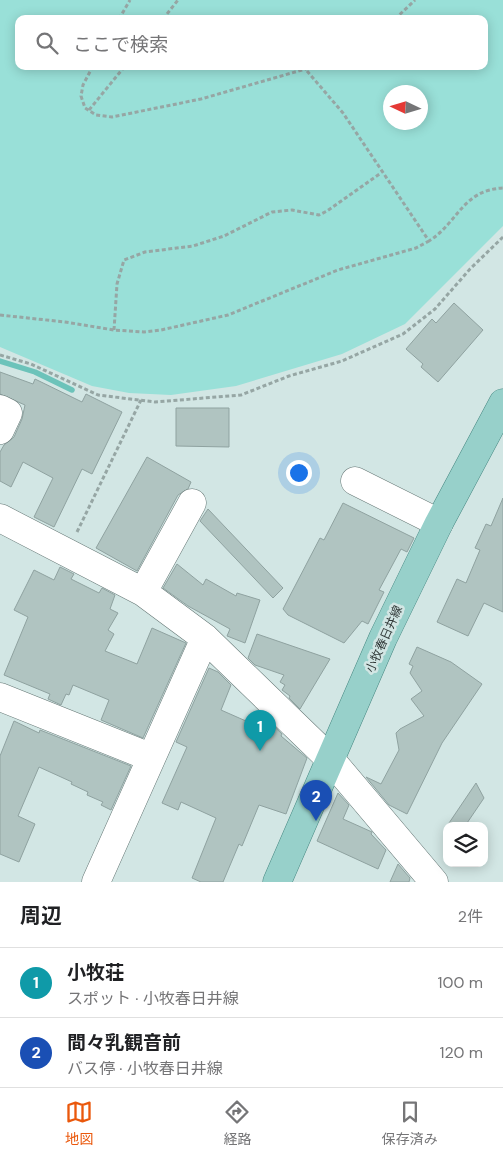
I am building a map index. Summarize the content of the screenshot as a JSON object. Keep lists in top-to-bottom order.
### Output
{
  "streets": {
    "main road": ["小牧春日井線"]
  },
  "north": "left",
  "page": {
    "search": "ここで検索",
    "pins": ["1", "2"],
    "heading": ["周辺", "2件"],
    "list": [
      {
        "mark": "1",
        "name": "小牧荘",
        "note": "スポット · 小牧春日井線",
        "value": "100 m"
      },
      {
        "mark": "2",
        "name": "間々乳観音前",
        "note": "バス停 · 小牧春日井線",
        "value": "120 m"
      }
    ],
    "nav": ["地図", "経路", "保存済み"]
  }
}
